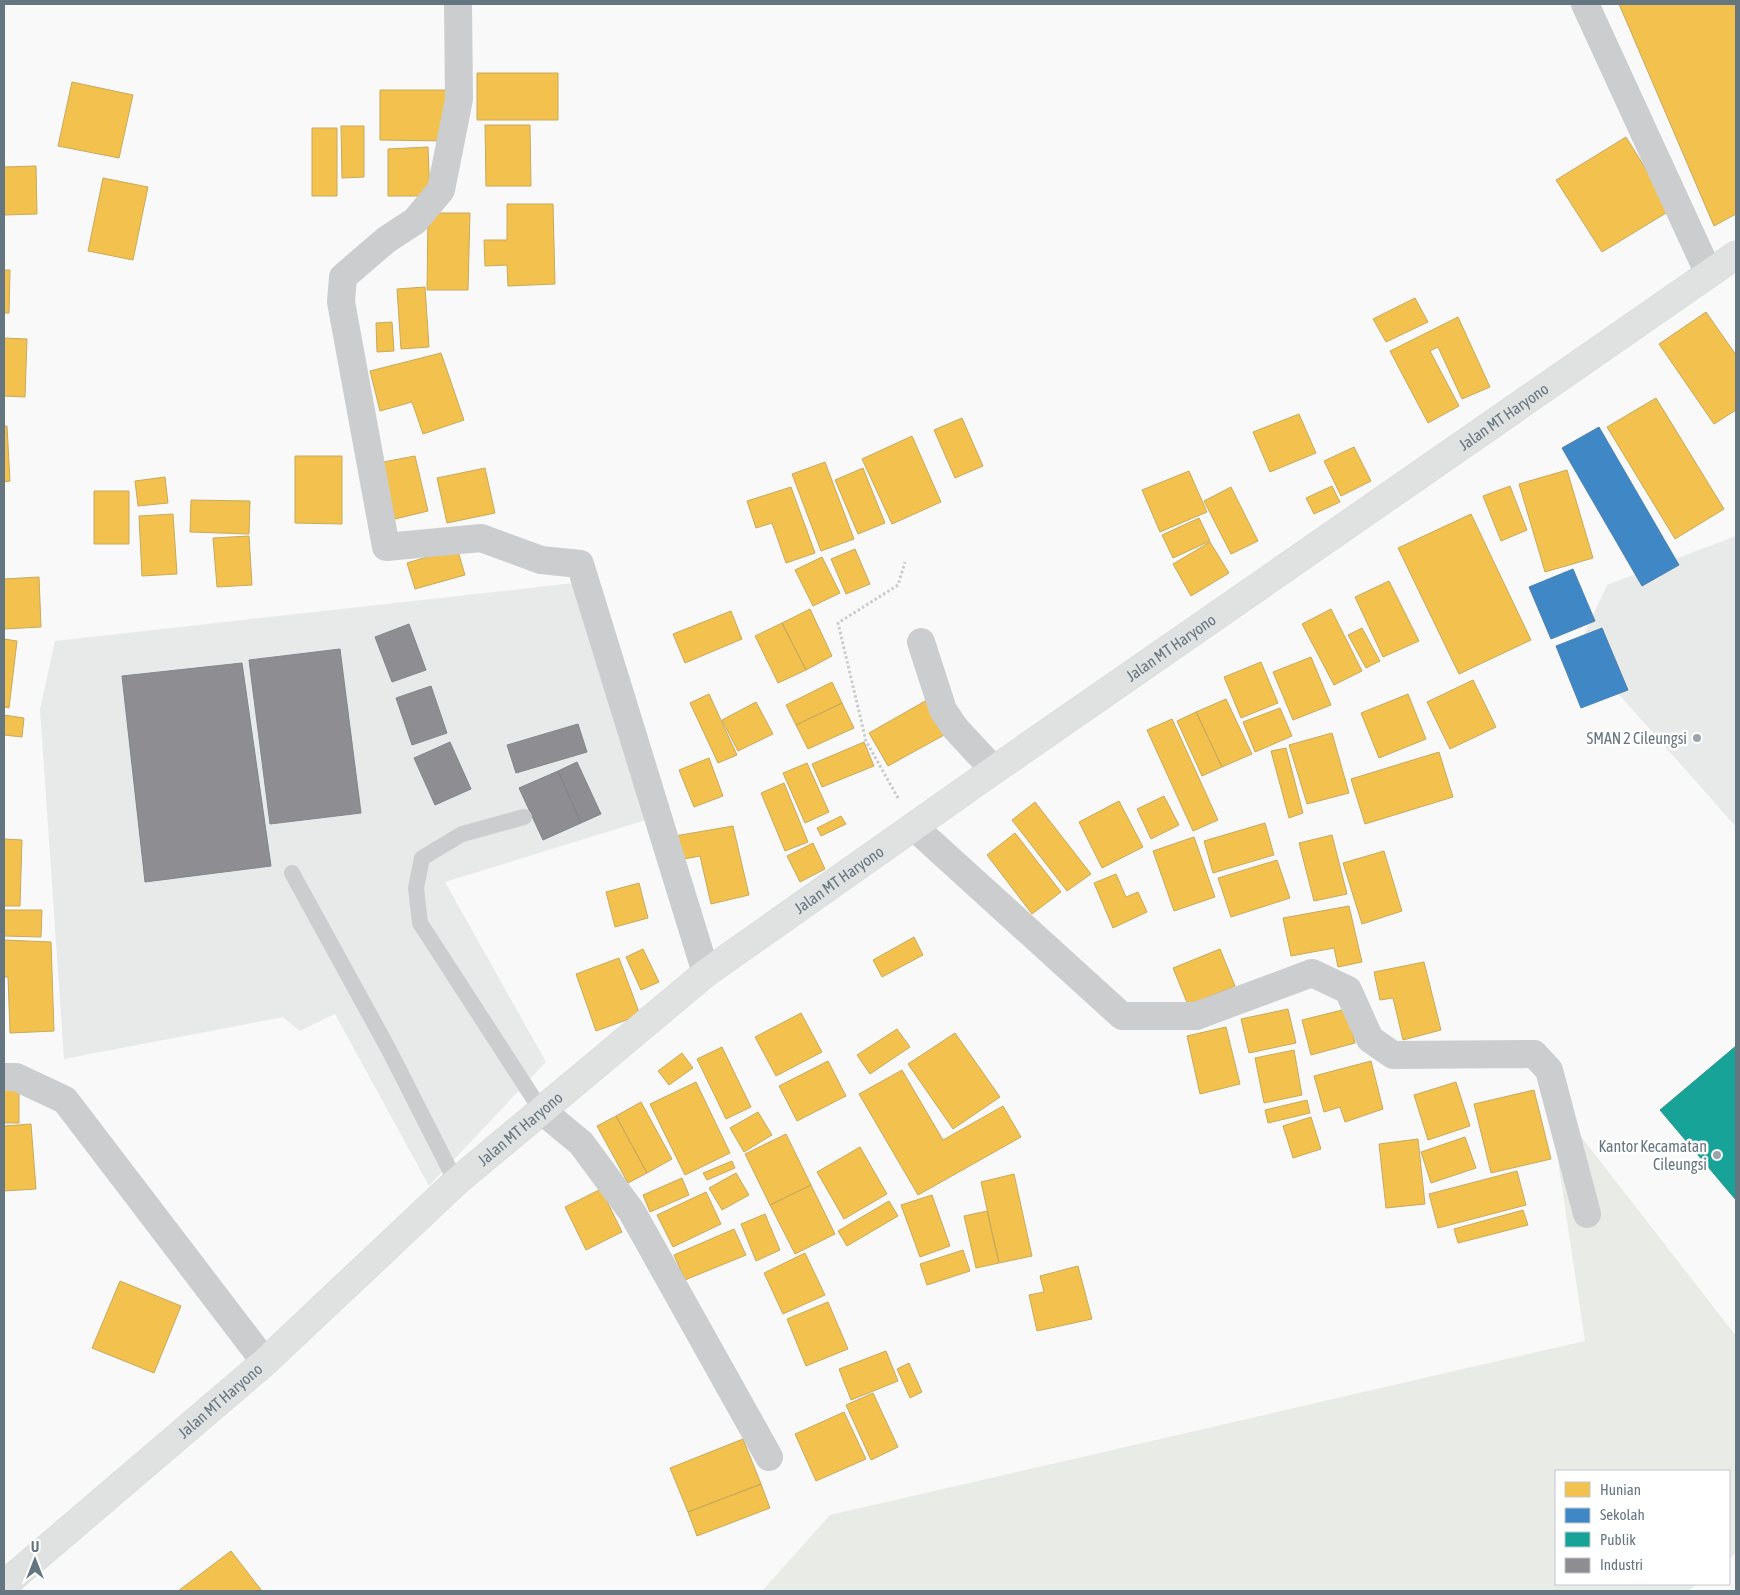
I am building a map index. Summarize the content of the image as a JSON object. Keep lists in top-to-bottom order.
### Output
{
  "streets": {
    "main road": ["Jalan MT Haryono"]
  },
  "places": ["SMAN 2 Cileungsi", "Kantor Kecamatan Cileungsi"],
  "legend": [
    "Hunian",
    "Sekolah",
    "Publik",
    "Industri"
  ],
  "north": "top"
}
